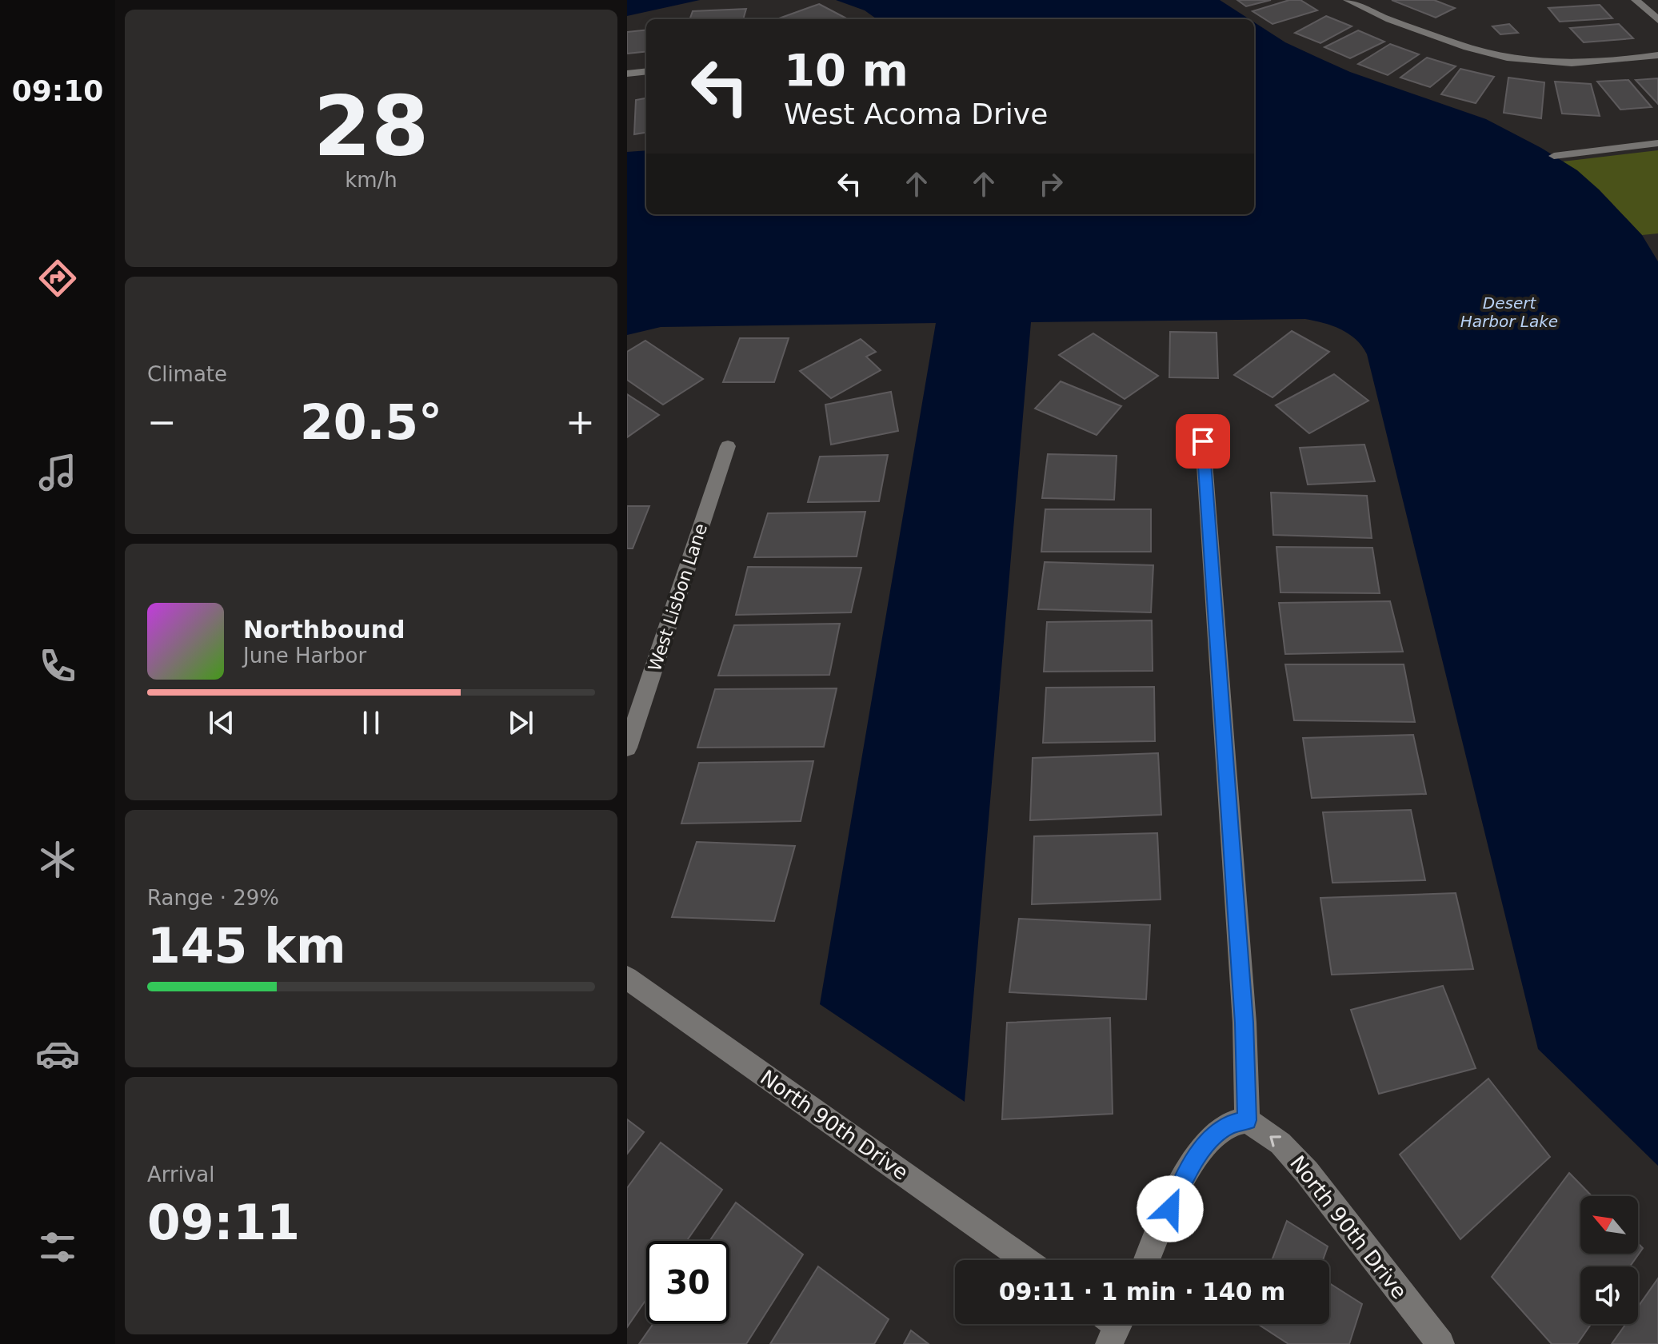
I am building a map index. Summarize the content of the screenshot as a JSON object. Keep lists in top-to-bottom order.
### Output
{
  "streets": {
    "street": ["West Lisbon Lane", "North 90th Drive"]
  },
  "one_way": ["North 90th Drive"],
  "water": ["Desert Harbor Lake"],
  "north": "top left",
  "page": {
    "tabs": "09:10",
    "tile": [
      ["28", "km/h"],
      "Climate",
      ["Range · 29%", "145 km"],
      ["Arrival", "09:11"]
    ],
    "turn": ["10 m", "West Acoma Drive"],
    "heat": ["−", "20.5°", "+"],
    "song": ["Northbound", "June Harbor"],
    "limit": "30",
    "trip": "09:11 · 1 min · 140 m"
  }
}
